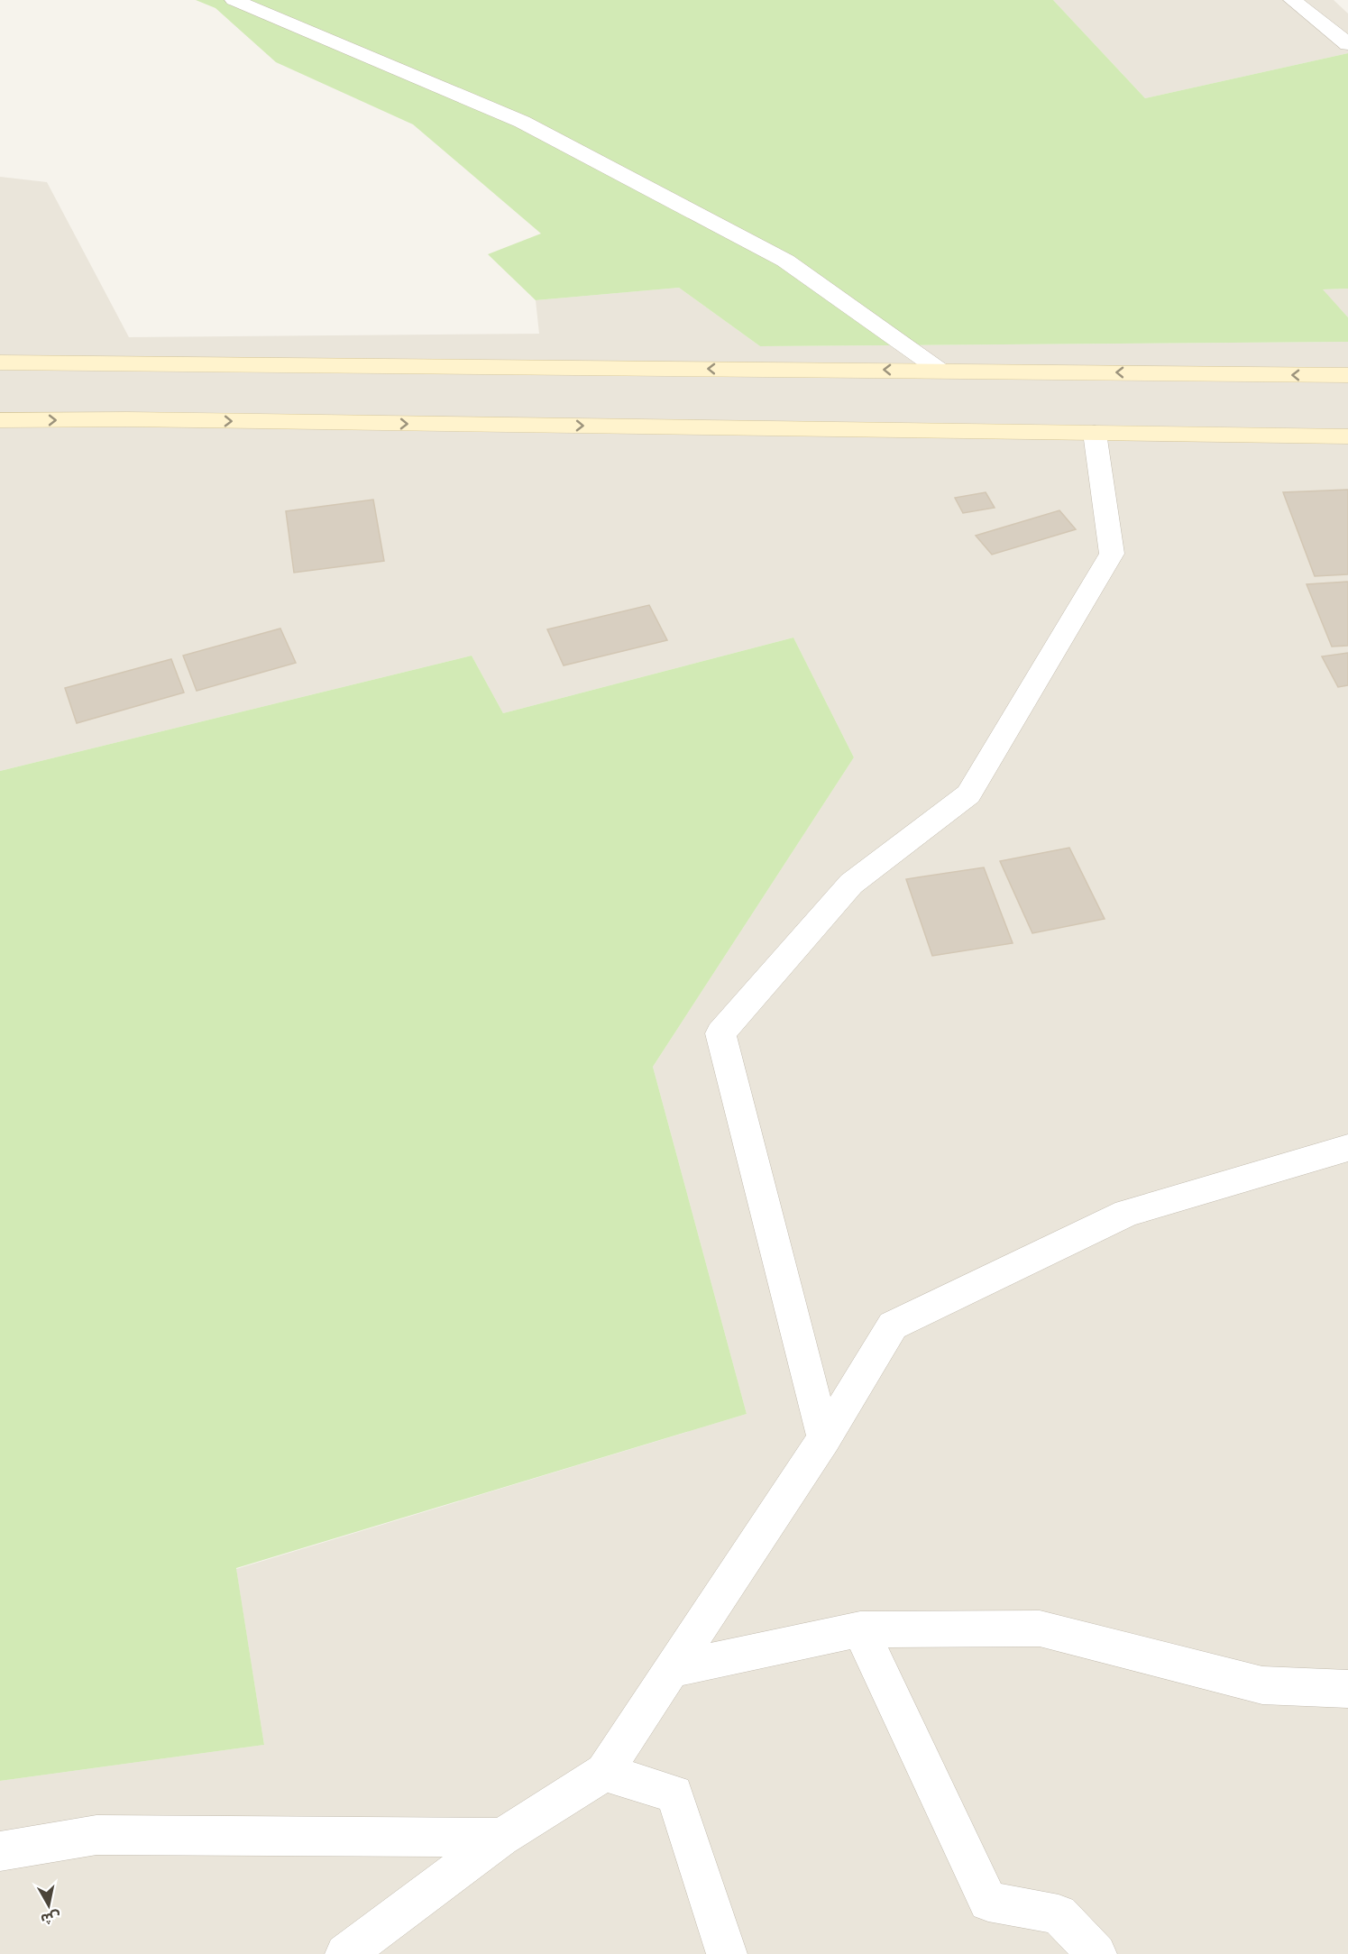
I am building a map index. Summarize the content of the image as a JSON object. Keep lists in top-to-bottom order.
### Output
{
  "north": "bottom"
}
